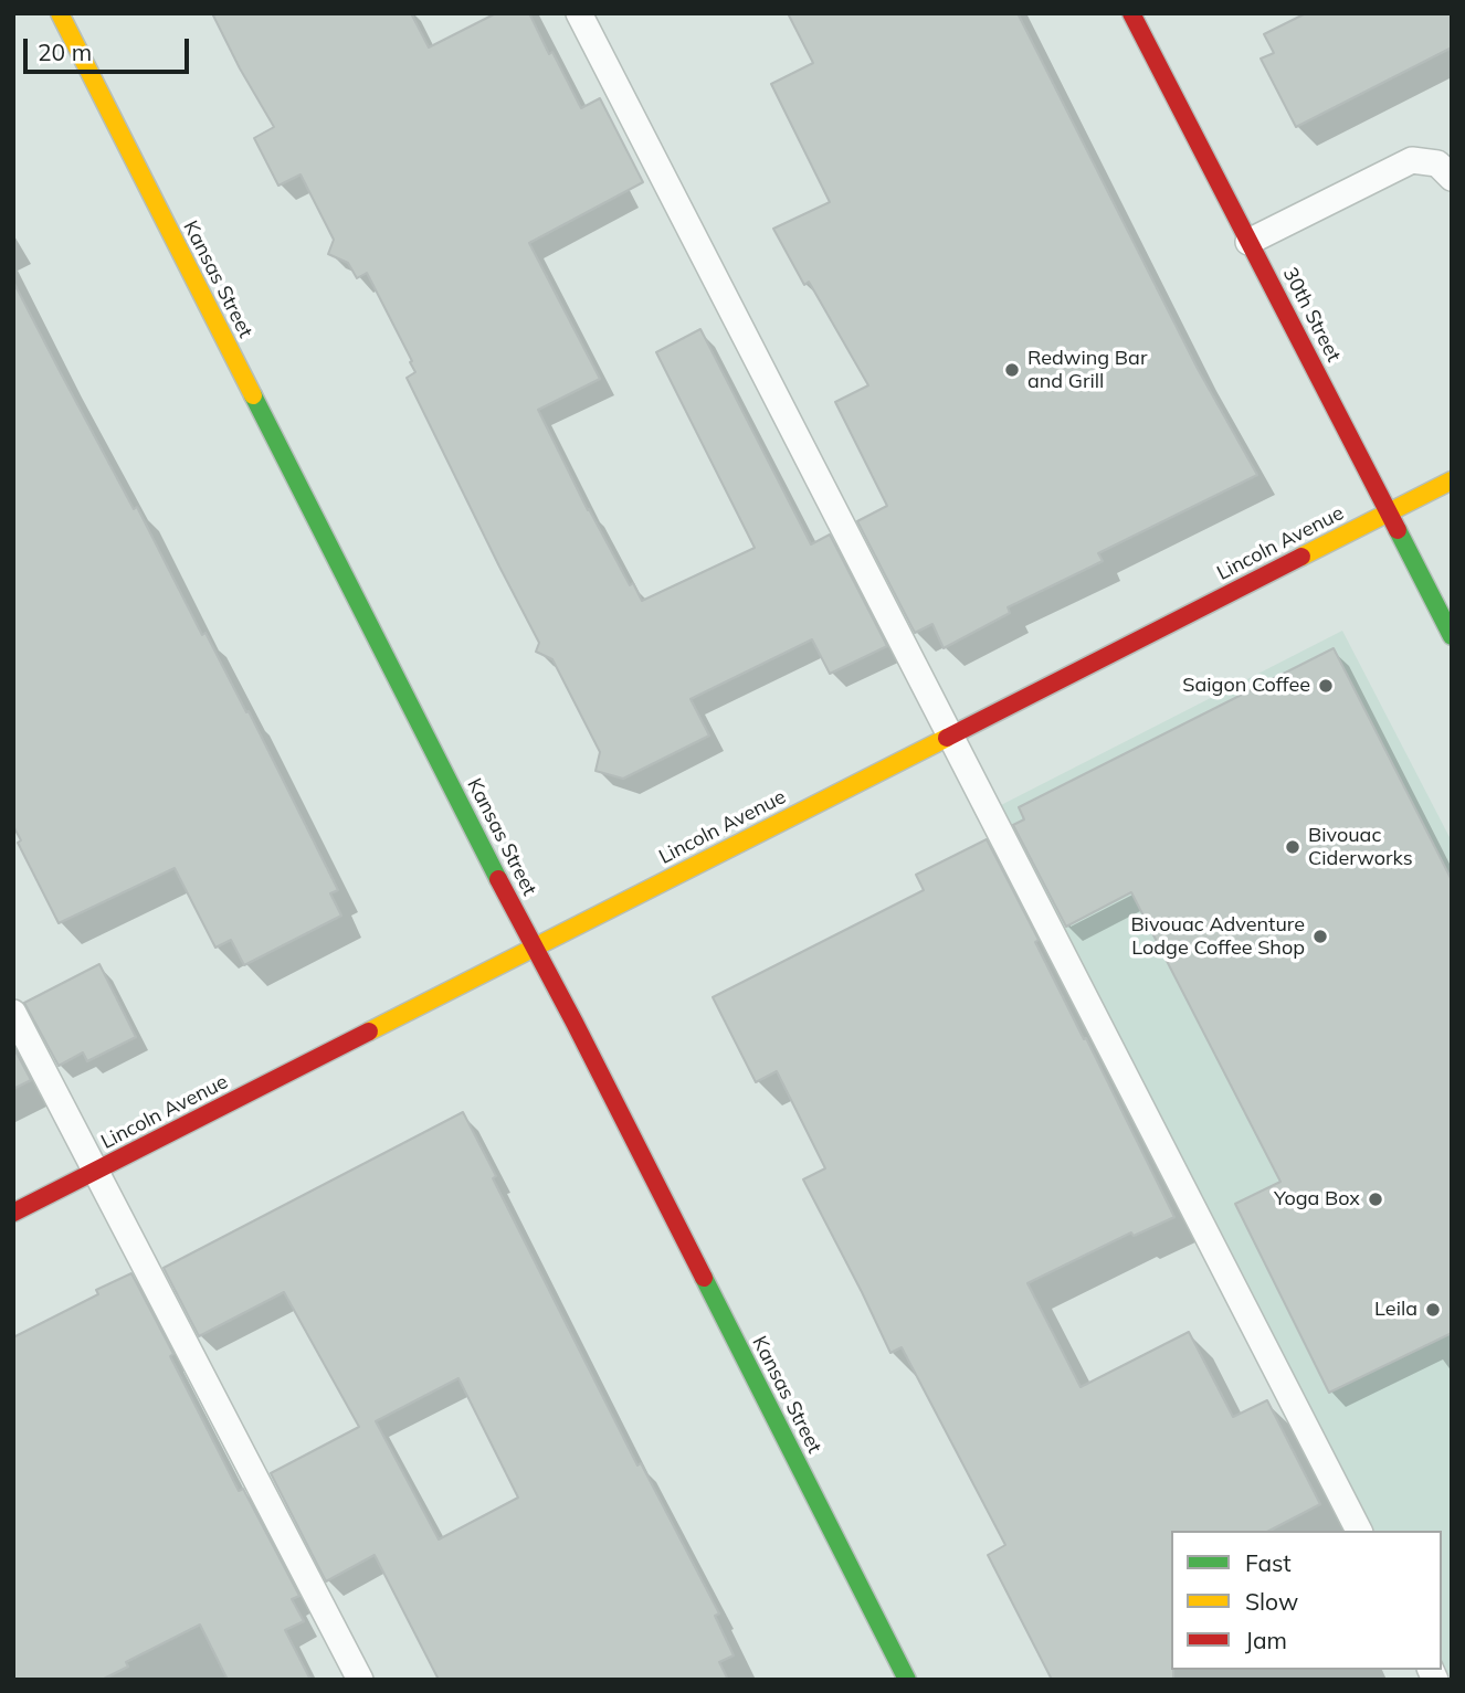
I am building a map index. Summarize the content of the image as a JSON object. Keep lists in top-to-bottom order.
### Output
{
  "streets": {
    "street": ["Kansas Street", "30th Street", "Lincoln Avenue"]
  },
  "crossings": [
    ["Kansas Street", "Lincoln Avenue"],
    ["30th Street", "Lincoln Avenue"]
  ],
  "places": [
    "Redwing Bar and Grill",
    "Saigon Coffee",
    "Bivouac Ciderworks",
    "Bivouac Adventure Lodge Coffee Shop",
    "Yoga Box",
    "Leila"
  ],
  "legend": ["Fast", "Slow", "Jam"],
  "scale_bar": "20 m"
}
